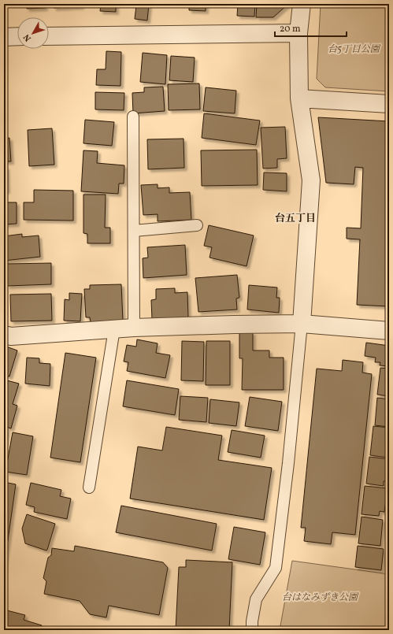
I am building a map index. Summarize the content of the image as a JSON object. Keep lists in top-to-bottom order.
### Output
{
  "districts": ["台五丁目"],
  "parks": ["台5丁目公園", "台はなみずき公園"],
  "scale_bar": "20 m",
  "north": "bottom left"
}
